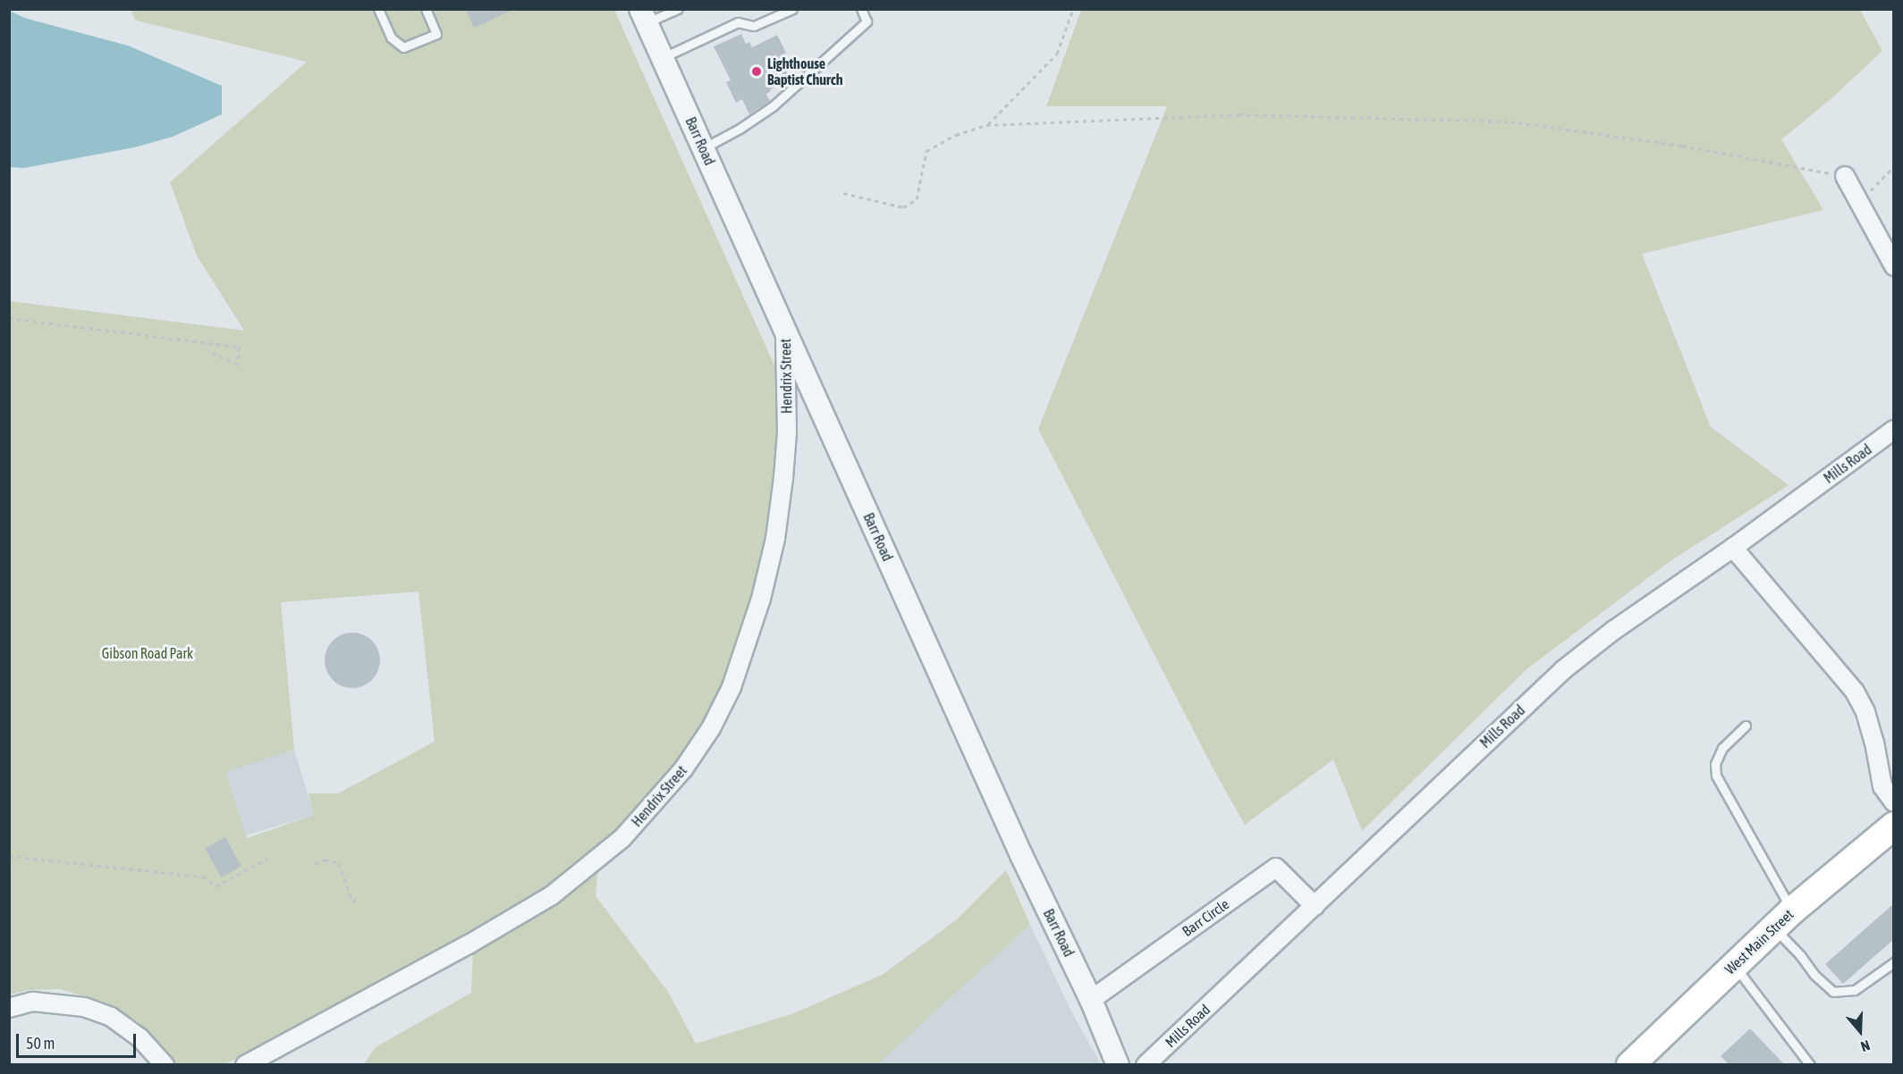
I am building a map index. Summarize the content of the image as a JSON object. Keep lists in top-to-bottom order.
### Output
{
  "streets": {
    "main road": ["West Main Street"],
    "street": [
      "Barr Road",
      "Hendrix Street",
      "Mills Road",
      "Barr Circle"
    ]
  },
  "crossings": [
    ["Barr Road", "Hendrix Street"],
    ["Barr Road", "Barr Circle"],
    ["Mills Road", "Barr Circle"]
  ],
  "parks": ["Gibson Road Park"],
  "places": ["Lighthouse Baptist Church"],
  "scale_bar": "50 m",
  "north": "bottom"
}
